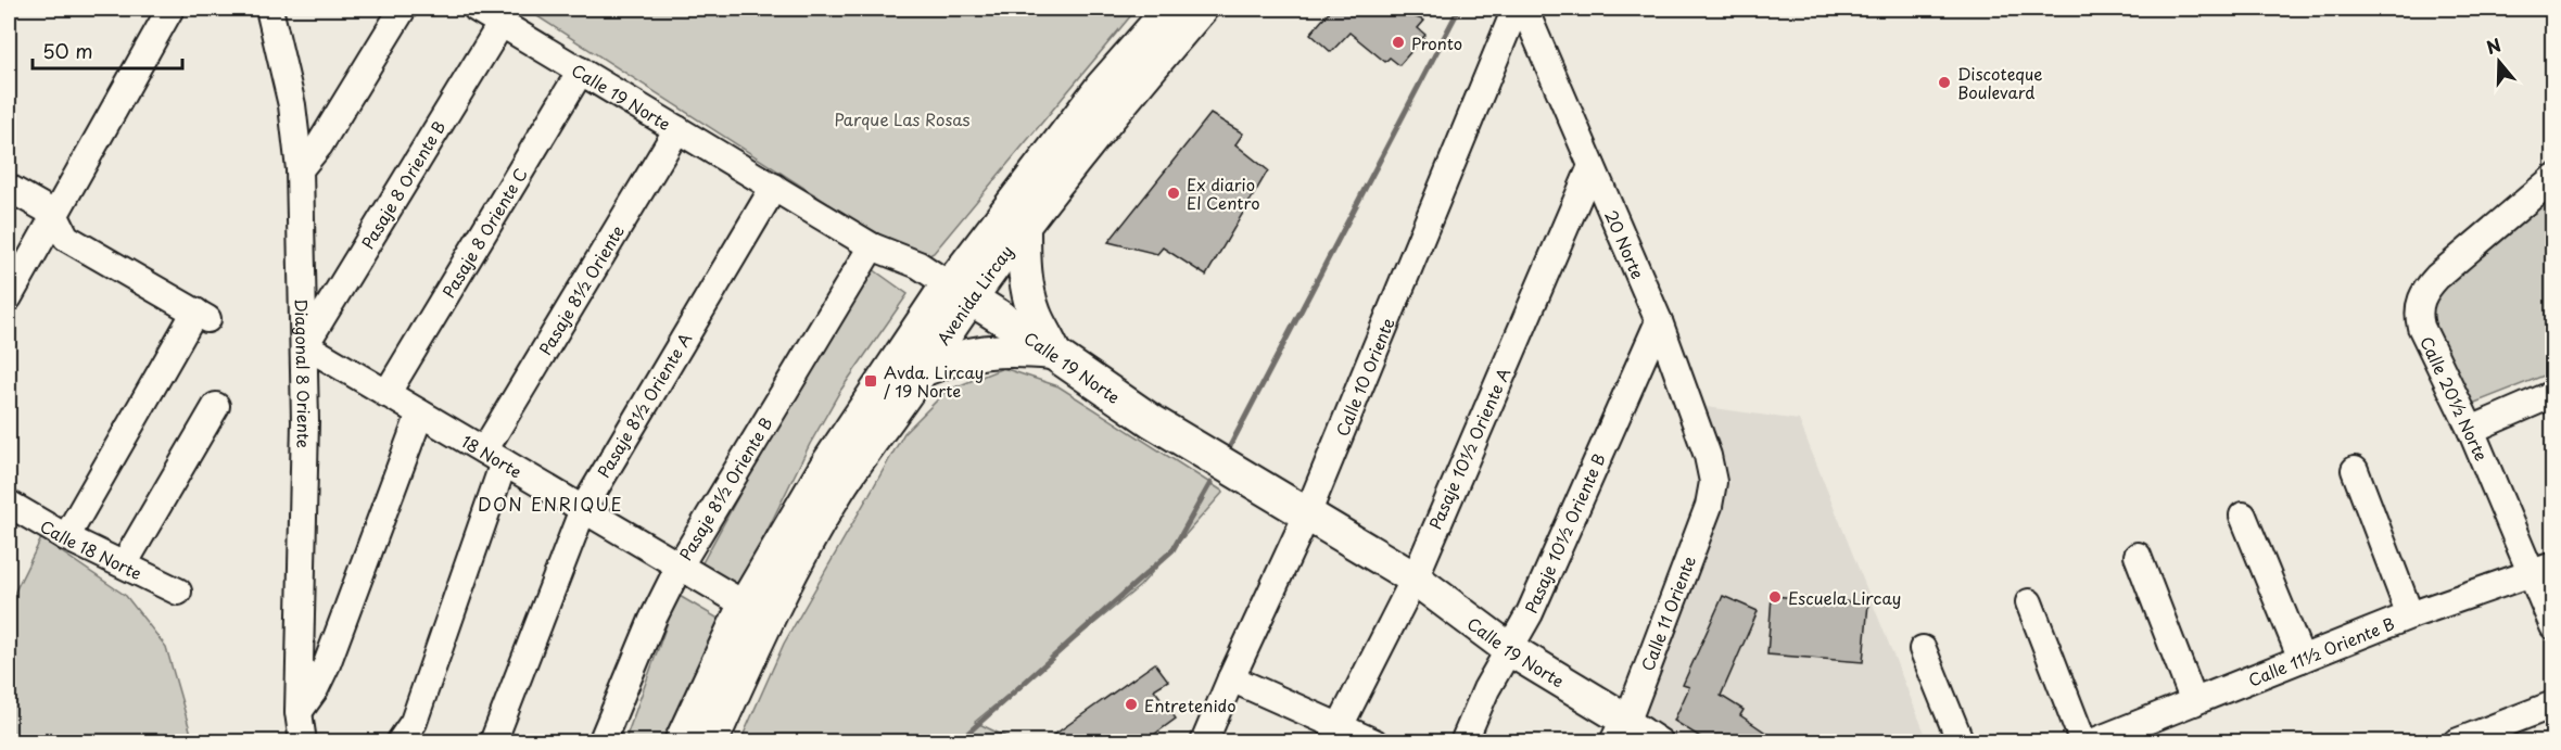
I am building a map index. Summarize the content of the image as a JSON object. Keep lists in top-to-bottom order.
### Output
{
  "streets": {
    "main road": ["Calle 19 Norte", "Avenida Lircay"],
    "street": [
      "Pasaje 8 Oriente B",
      "Pasaje 8 Oriente C",
      "20 Norte",
      "Pasaje 8½ Oriente",
      "Diagonal 8 Oriente",
      "Calle 10 Oriente",
      "Calle 20½ Norte",
      "Pasaje 8½ Oriente A",
      "Pasaje 10½ Oriente A",
      "18 Norte",
      "Pasaje 8½ Oriente B",
      "Pasaje 10½ Oriente B",
      "Calle 18 Norte",
      "Calle 11 Oriente",
      "Calle 11½ Oriente B"
    ]
  },
  "crossings": [
    ["Calle 19 Norte", "Pasaje 8 Oriente B"],
    ["Calle 19 Norte", "Pasaje 8 Oriente C"],
    ["Calle 19 Norte", "Pasaje 8½ Oriente"],
    ["Calle 19 Norte", "Avenida Lircay"],
    ["Calle 19 Norte", "Calle 10 Oriente"],
    ["Calle 19 Norte", "Pasaje 8½ Oriente A"],
    ["Calle 19 Norte", "Pasaje 10½ Oriente A"],
    ["Calle 19 Norte", "Pasaje 8½ Oriente B"],
    ["Calle 19 Norte", "Pasaje 10½ Oriente B"],
    ["Calle 19 Norte", "Calle 11 Oriente"],
    ["Pasaje 8 Oriente B", "Diagonal 8 Oriente"],
    ["Pasaje 8 Oriente B", "18 Norte"],
    ["Pasaje 8 Oriente C", "18 Norte"],
    ["20 Norte", "Pasaje 10½ Oriente A"],
    ["20 Norte", "Pasaje 10½ Oriente B"],
    ["20 Norte", "Calle 11 Oriente"],
    ["Pasaje 8½ Oriente", "18 Norte"],
    ["Avenida Lircay", "18 Norte"],
    ["Diagonal 8 Oriente", "18 Norte"],
    ["Calle 20½ Norte", "Calle 11½ Oriente B"],
    ["Pasaje 8½ Oriente A", "18 Norte"],
    ["18 Norte", "Pasaje 8½ Oriente B"]
  ],
  "districts": ["DON ENRIQUE"],
  "parks": ["Parque Las Rosas"],
  "places": {
    "other": [
      "Pronto",
      "Discoteque Boulevard",
      "Ex diario El Centro",
      "Escuela Lircay",
      "Entretenido"
    ],
    "transit": ["Avda. Lircay / 19 Norte"]
  },
  "scale_bar": "50 m",
  "north": "top"
}
